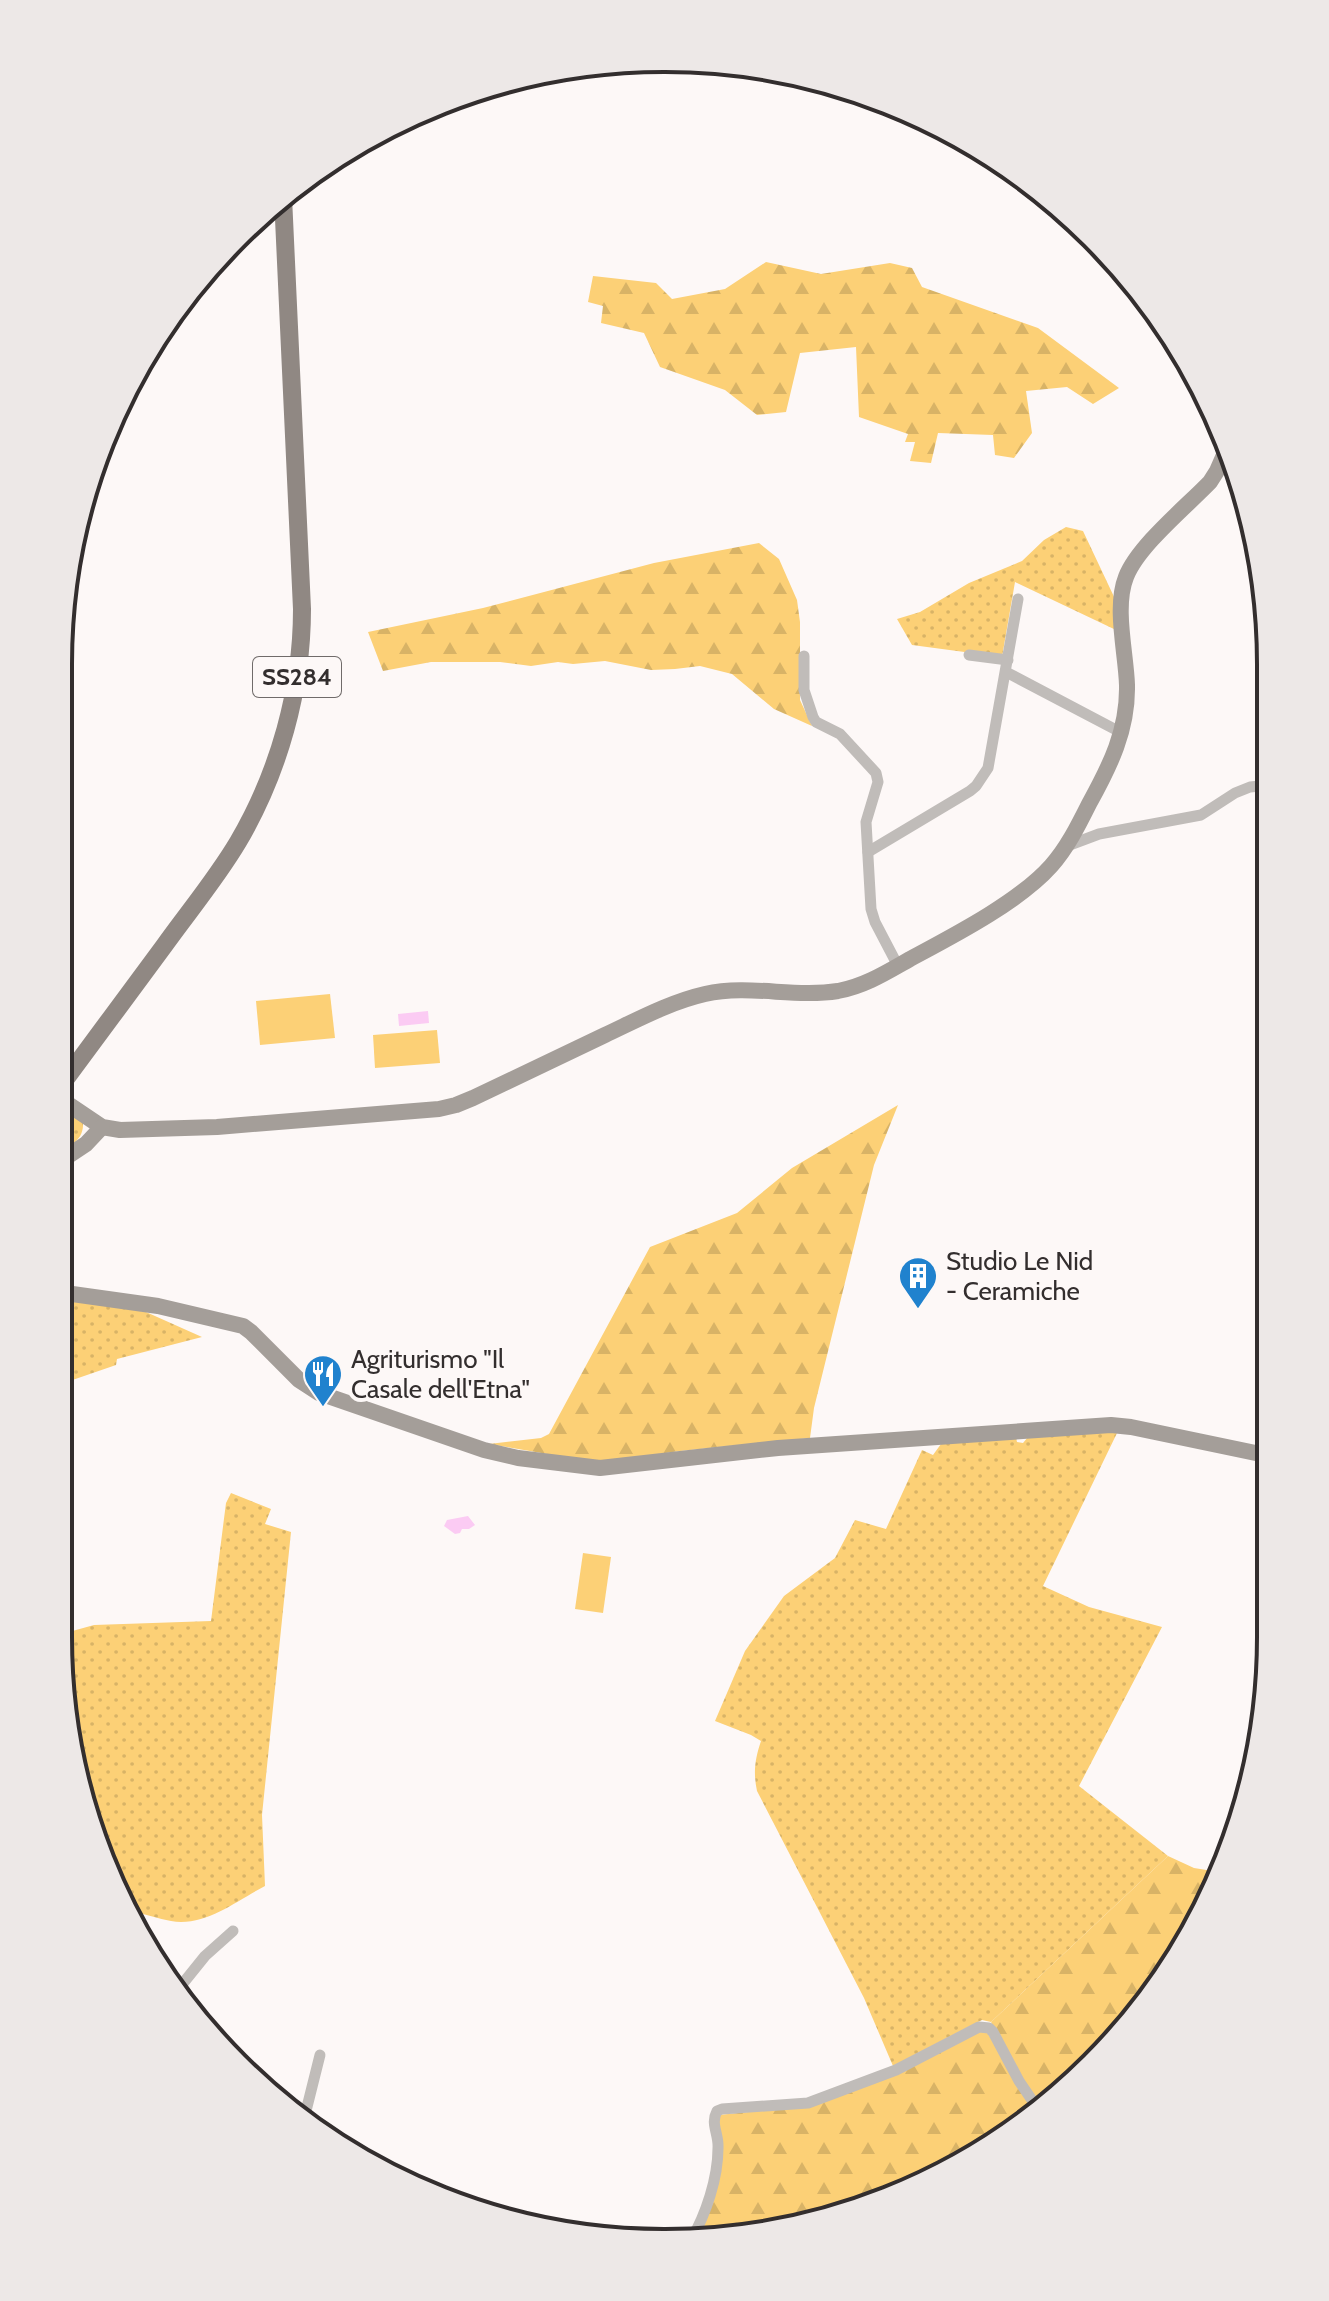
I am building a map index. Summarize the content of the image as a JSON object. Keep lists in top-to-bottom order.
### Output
{
  "streets": {
    "main road": ["SS284"]
  },
  "places": {
    "building": ["Studio Le Nid - Ceramiche"],
    "restaurant": ["Agriturismo \"Il Casale dell'Etna\""]
  }
}
